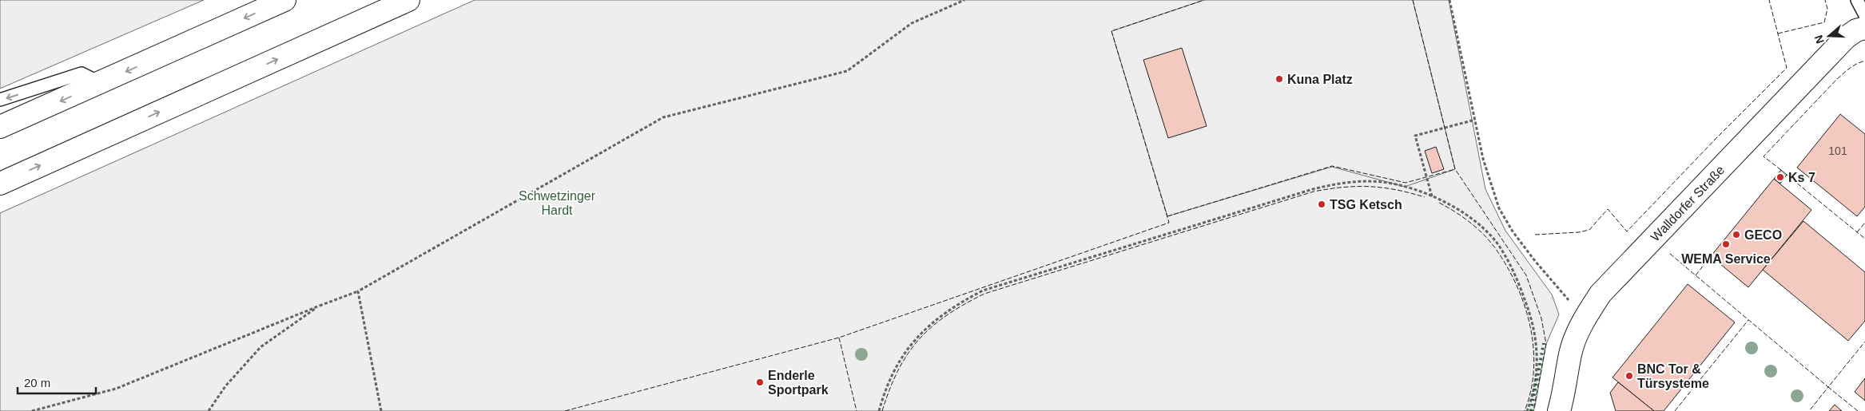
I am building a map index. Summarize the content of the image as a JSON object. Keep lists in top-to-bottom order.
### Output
{
  "streets": {
    "main road": ["Walldorfer Straße"]
  },
  "parks": ["Schwetzinger Hardt"],
  "places": [
    "Kuna Platz",
    "Ks 7",
    "TSG Ketsch",
    "GECO",
    "WEMA Service",
    "BNC Tor & Türsysteme",
    "Enderle Sportpark"
  ],
  "house_numbers": ["101"],
  "scale_bar": "20 m",
  "north": "left"
}
